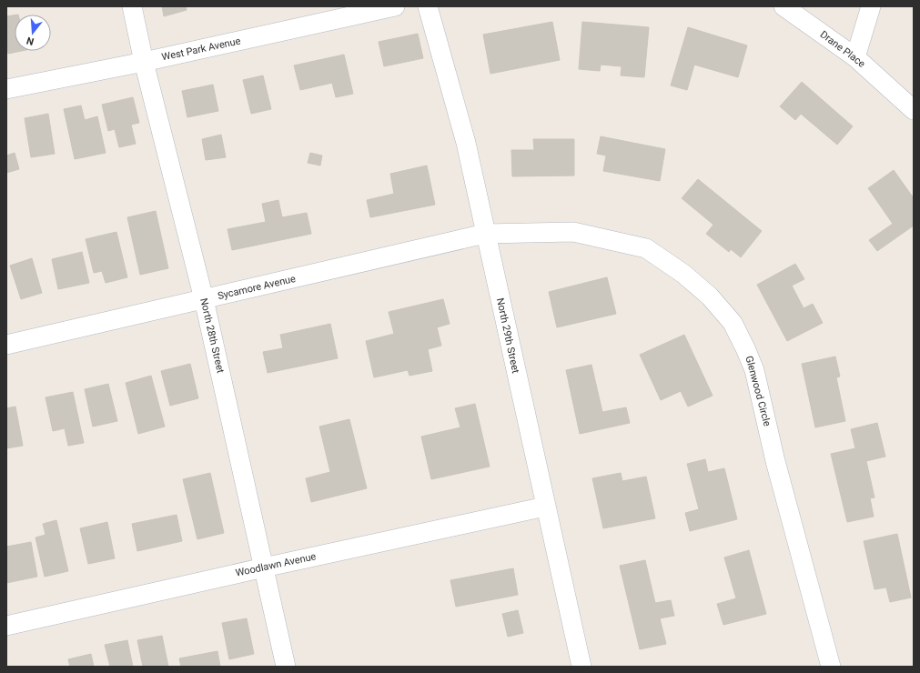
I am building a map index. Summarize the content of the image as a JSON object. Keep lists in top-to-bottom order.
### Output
{
  "streets": {
    "street": [
      "West Park Avenue",
      "Drane Place",
      "Sycamore Avenue",
      "North 28th Street",
      "North 29th Street",
      "Glenwood Circle",
      "Woodlawn Avenue"
    ]
  },
  "crossings": [
    ["West Park Avenue", "North 28th Street"],
    ["Sycamore Avenue", "North 28th Street"],
    ["Sycamore Avenue", "North 29th Street"],
    ["Sycamore Avenue", "Glenwood Circle"],
    ["North 28th Street", "Woodlawn Avenue"],
    ["North 29th Street", "Glenwood Circle"],
    ["North 29th Street", "Woodlawn Avenue"]
  ],
  "north": "bottom"
}
